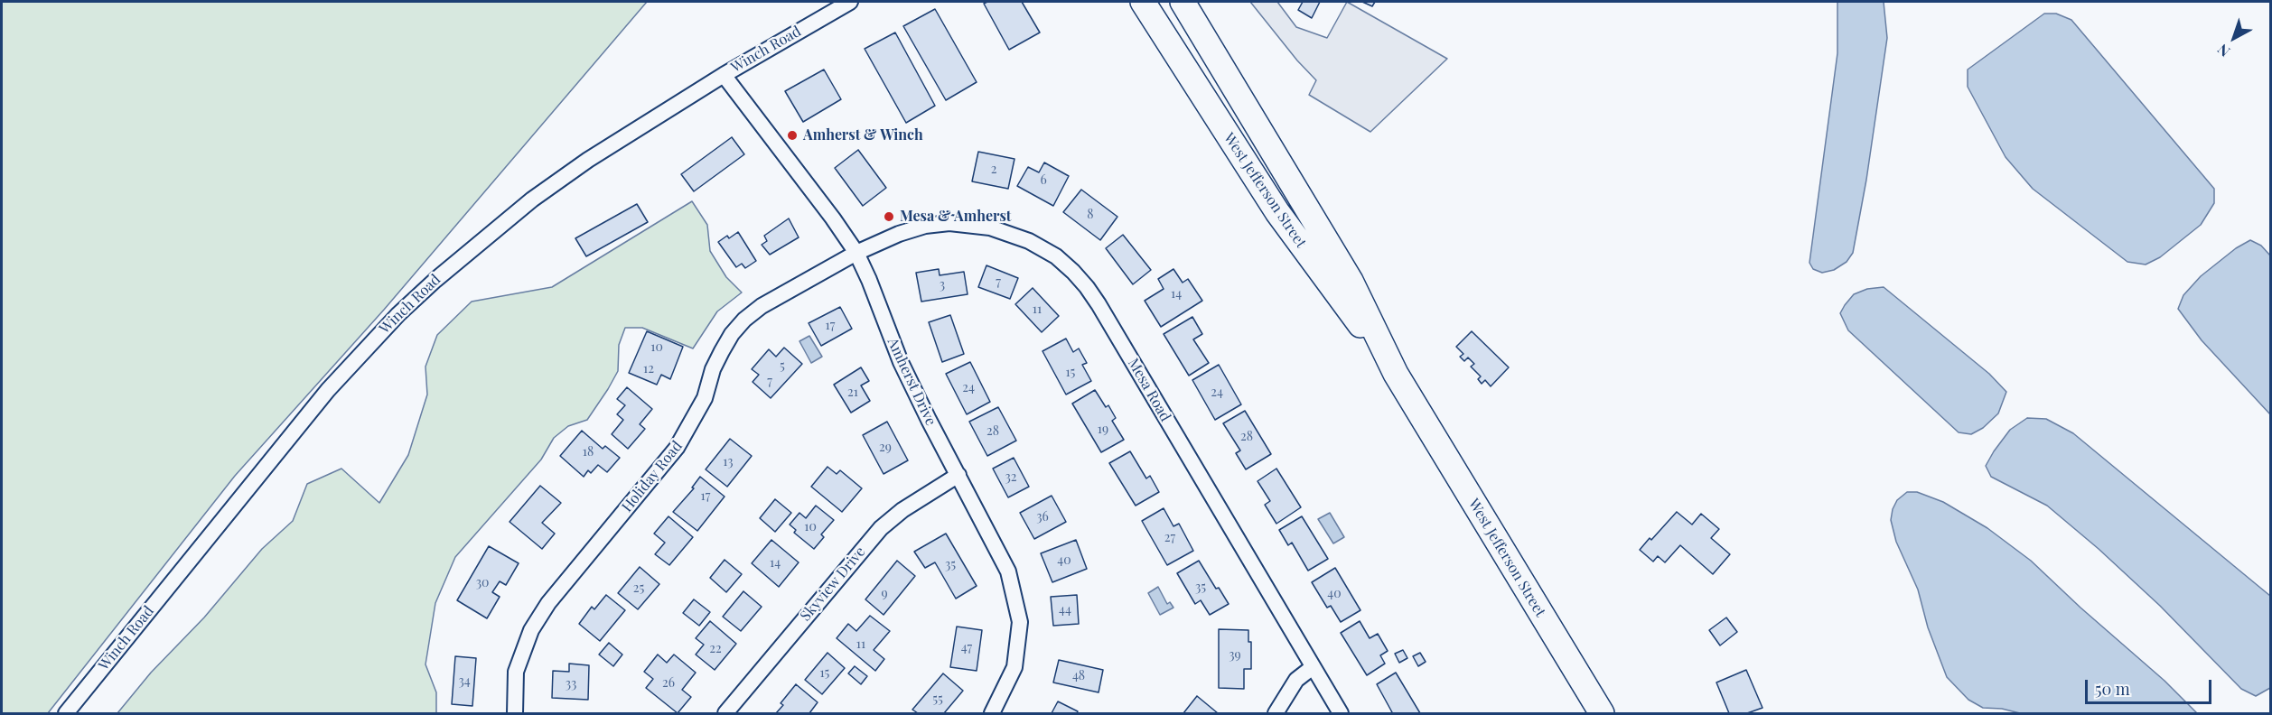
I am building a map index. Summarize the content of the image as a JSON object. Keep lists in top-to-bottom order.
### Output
{
  "streets": {
    "main road": ["West Jefferson Street"],
    "street": [
      "Winch Road",
      "Amherst Drive",
      "Mesa Road",
      "Holiday Road",
      "Skyview Drive"
    ]
  },
  "crossings": [
    ["Winch Road", "Amherst Drive"],
    ["Amherst Drive", "Mesa Road"],
    ["Amherst Drive", "Holiday Road"],
    ["Amherst Drive", "Skyview Drive"],
    ["Mesa Road", "Holiday Road"]
  ],
  "places": ["Amherst & Winch", "Mesa & Amherst"],
  "house_numbers": [
    "2",
    "6",
    "8",
    "7",
    "3",
    "14",
    "11",
    "17",
    "10",
    "5",
    "12",
    "15",
    "7",
    "24",
    "21",
    "24",
    "19",
    "28",
    "28",
    "29",
    "18",
    "13",
    "32",
    "17",
    "36",
    "10",
    "27",
    "40",
    "14",
    "35",
    "30",
    "35",
    "25",
    "9",
    "40",
    "44",
    "11",
    "47",
    "22",
    "39",
    "15",
    "48",
    "34",
    "26",
    "33",
    "55"
  ],
  "scale_bar": "50 m",
  "north": "bottom left"
}
